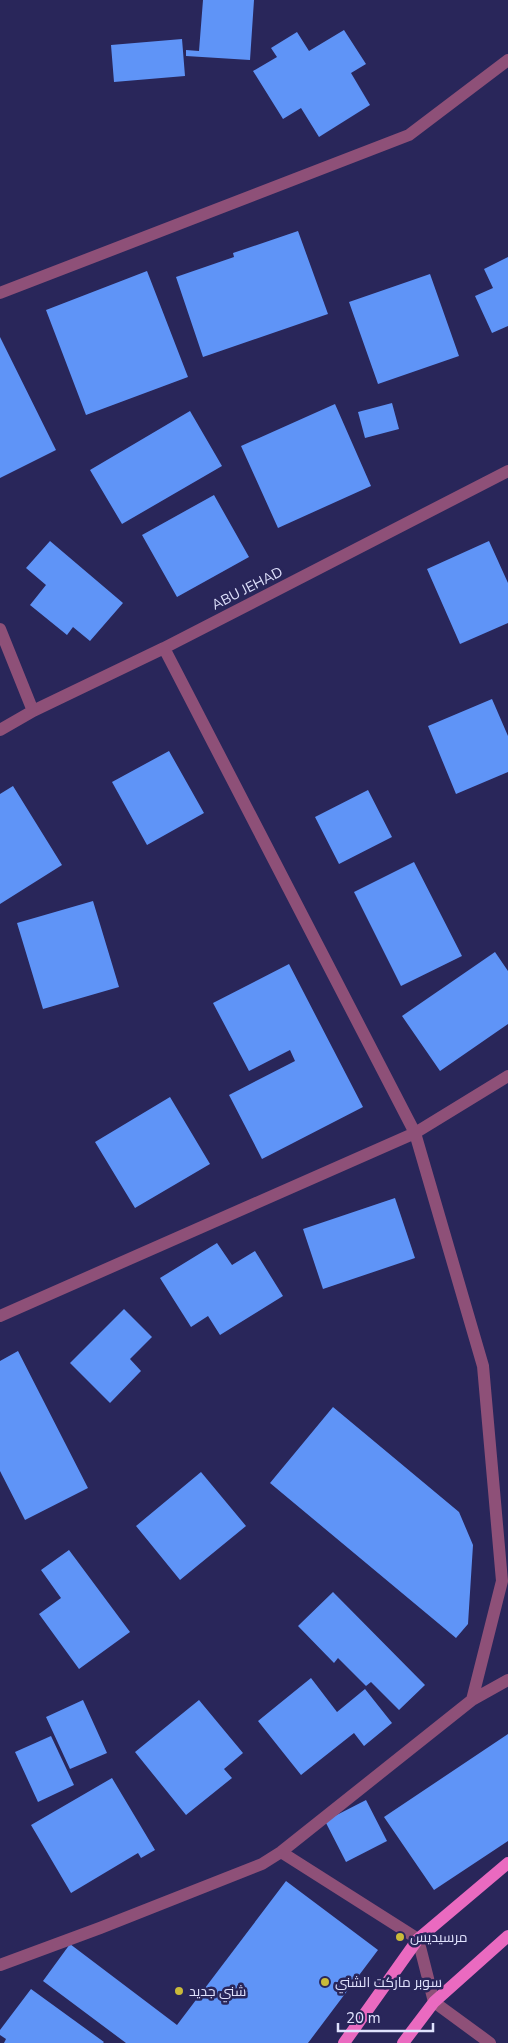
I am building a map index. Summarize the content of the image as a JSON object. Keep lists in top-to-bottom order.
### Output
{
  "streets": {
    "street": ["ABU JEHAD"]
  },
  "places": ["مرسيديس", "سوبر ماركت الشني", "شني جديد"],
  "scale_bar": "20 m"
}
